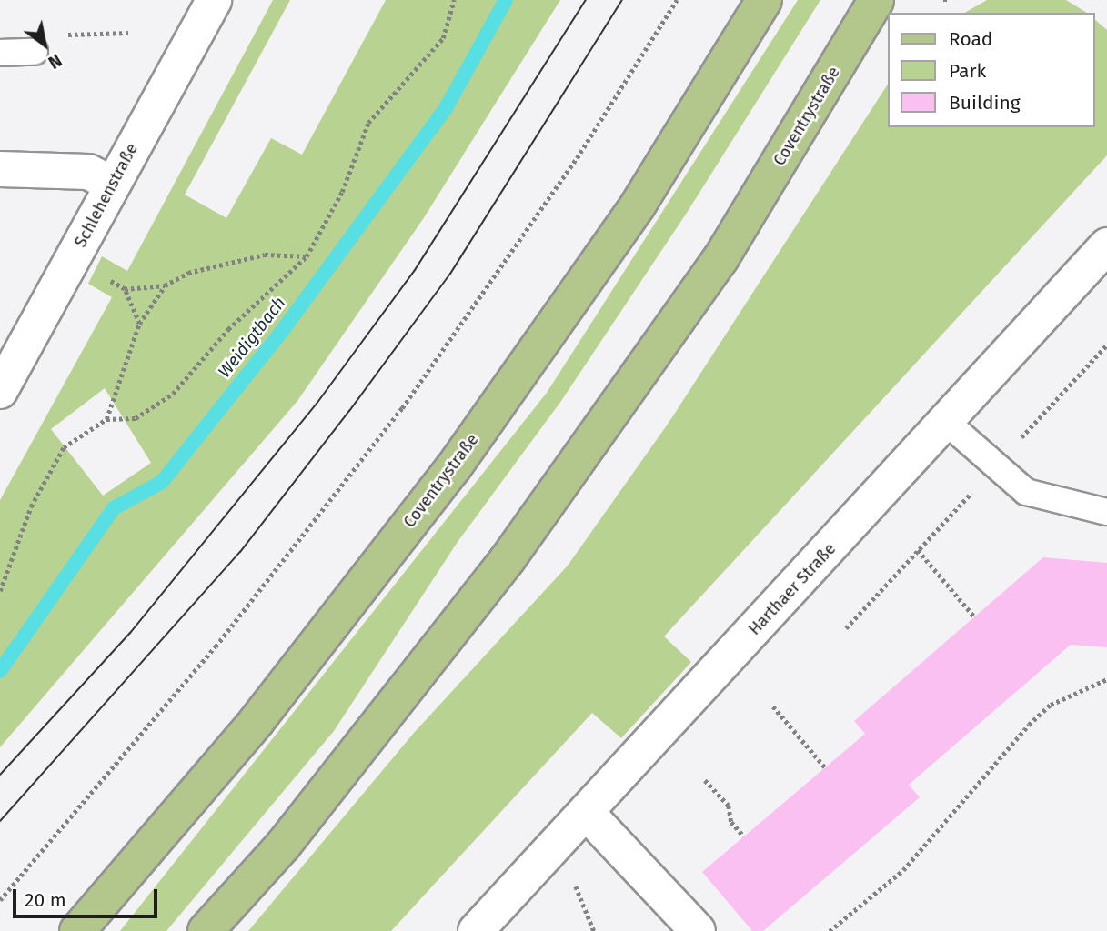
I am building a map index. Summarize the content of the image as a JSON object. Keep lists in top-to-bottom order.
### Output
{
  "streets": {
    "main road": ["Coventrystraße"],
    "street": ["Schlehenstraße", "Harthaer Straße"]
  },
  "water": ["Weidigtbach"],
  "legend": ["Road", "Park", "Building"],
  "scale_bar": "20 m",
  "north": "bottom right"
}
